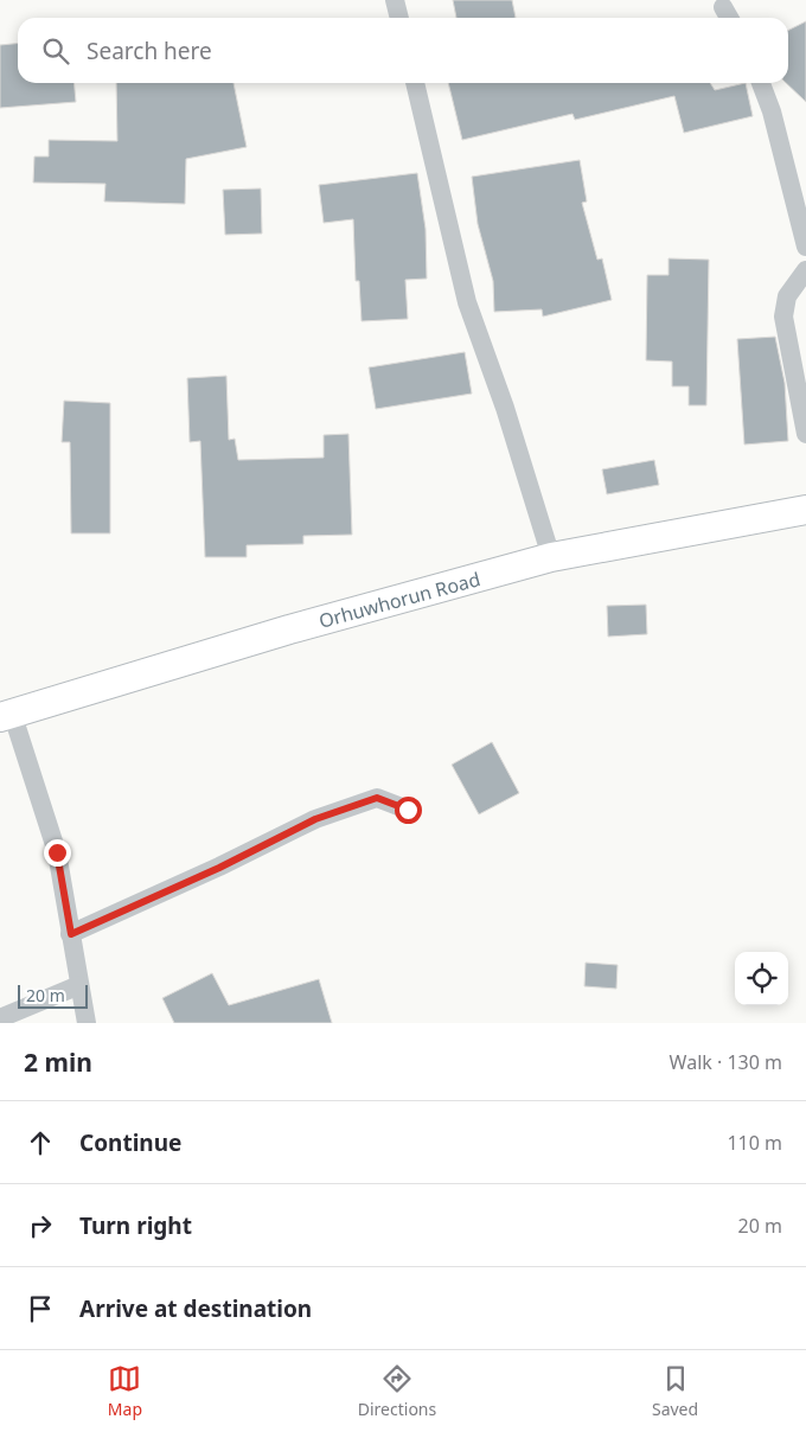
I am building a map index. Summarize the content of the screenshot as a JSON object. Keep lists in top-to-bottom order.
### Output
{
  "streets": {
    "street": ["Orhuwhorun Road"]
  },
  "scale_bar": "20 m",
  "page": {
    "search": "Search here",
    "scale": "20 m",
    "heading": ["2 min", "Walk · 130 m"],
    "list": [
      ["Continue", "110 m"],
      ["Turn right", "20 m"],
      "Arrive at destination"
    ],
    "nav": ["Map", "Directions", "Saved"]
  }
}
